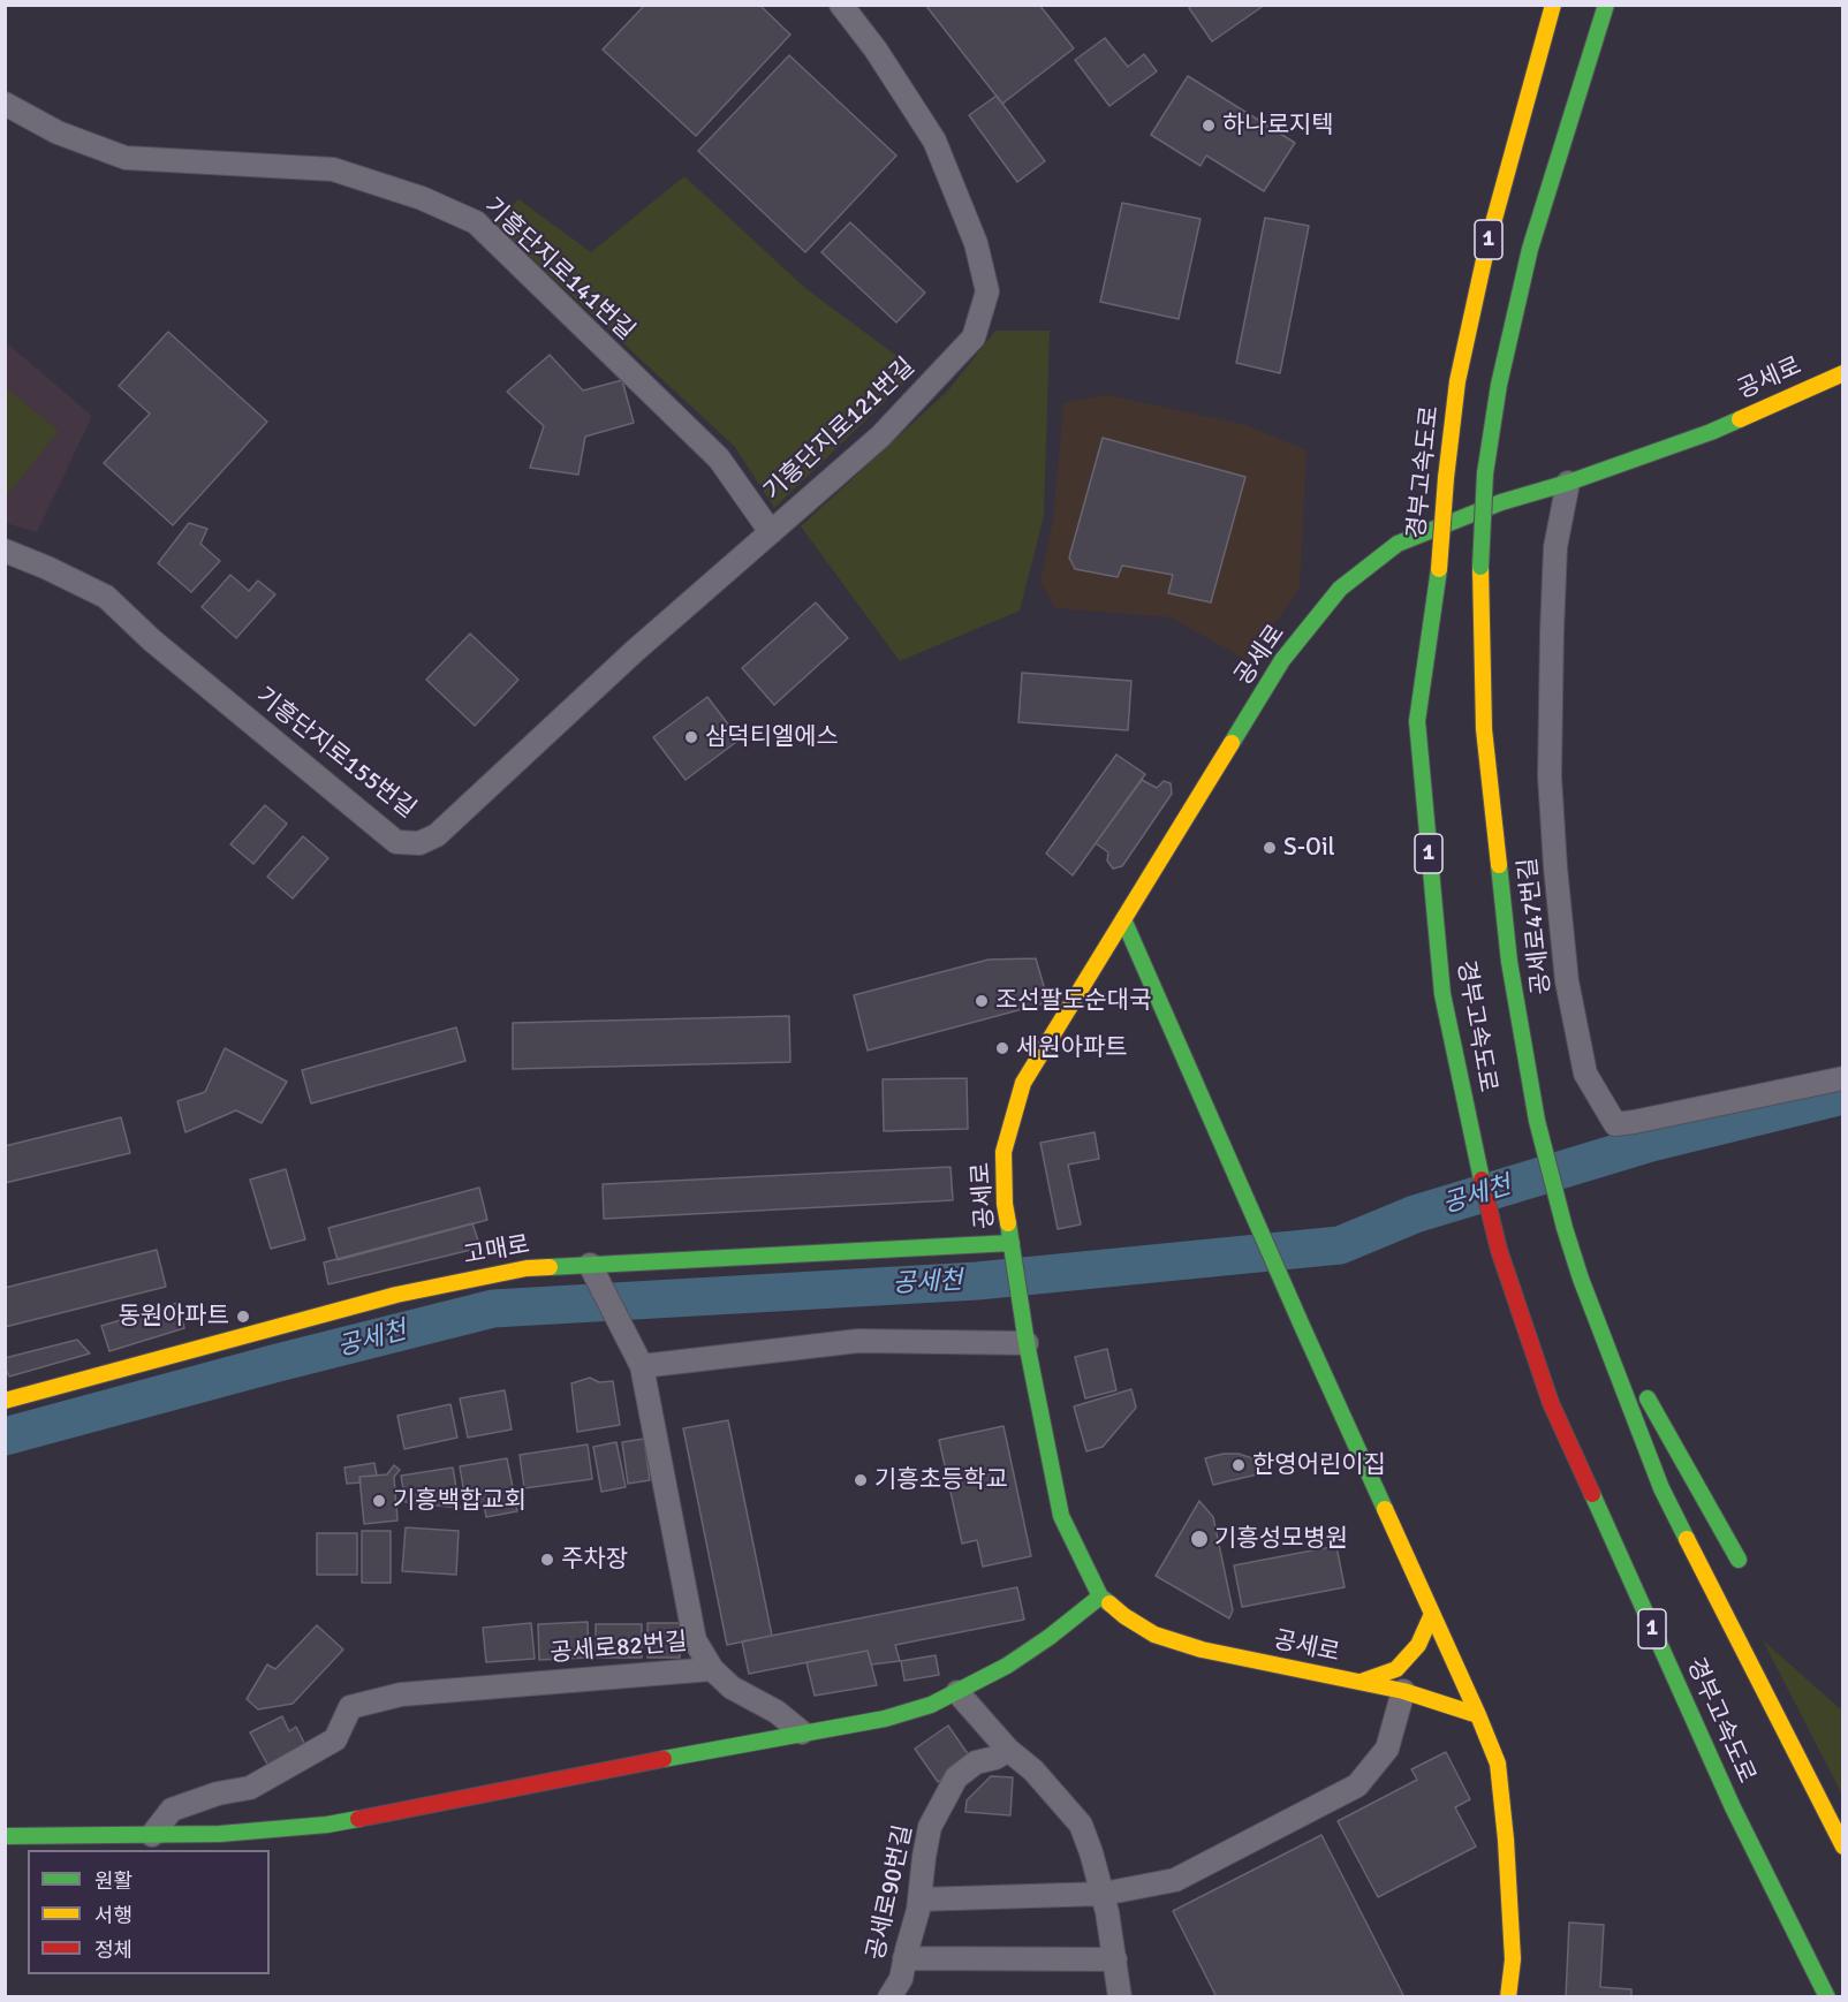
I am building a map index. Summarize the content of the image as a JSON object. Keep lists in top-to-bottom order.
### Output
{
  "streets": {
    "main road": [
      "1",
      "공세로",
      "경부고속도로",
      "고매로"
    ],
    "street": [
      "기흥단지로141번길",
      "기흥단지로121번길",
      "기흥단지로155번길",
      "공세로47번길",
      "공세로82번길",
      "공세로90번길"
    ]
  },
  "crossings": [
    ["기흥단지로141번길", "기흥단지로121번길"],
    ["기흥단지로141번길", "기흥단지로155번길"],
    ["공세로", "공세로47번길"],
    ["공세로", "고매로"],
    ["기흥단지로121번길", "기흥단지로155번길"],
    ["고매로", "공세로82번길"]
  ],
  "water": ["공세천"],
  "places": [
    "하나로지텍",
    "삼덕티엘에스",
    "S-Oil",
    "조선팔도순대국",
    "세원아파트",
    "동원아파트",
    "한영어린이집",
    "기흥초등학교",
    "기흥백합교회",
    "기흥성모병원",
    "주차장"
  ],
  "legend": ["원활", "서행", "정체"]
}
